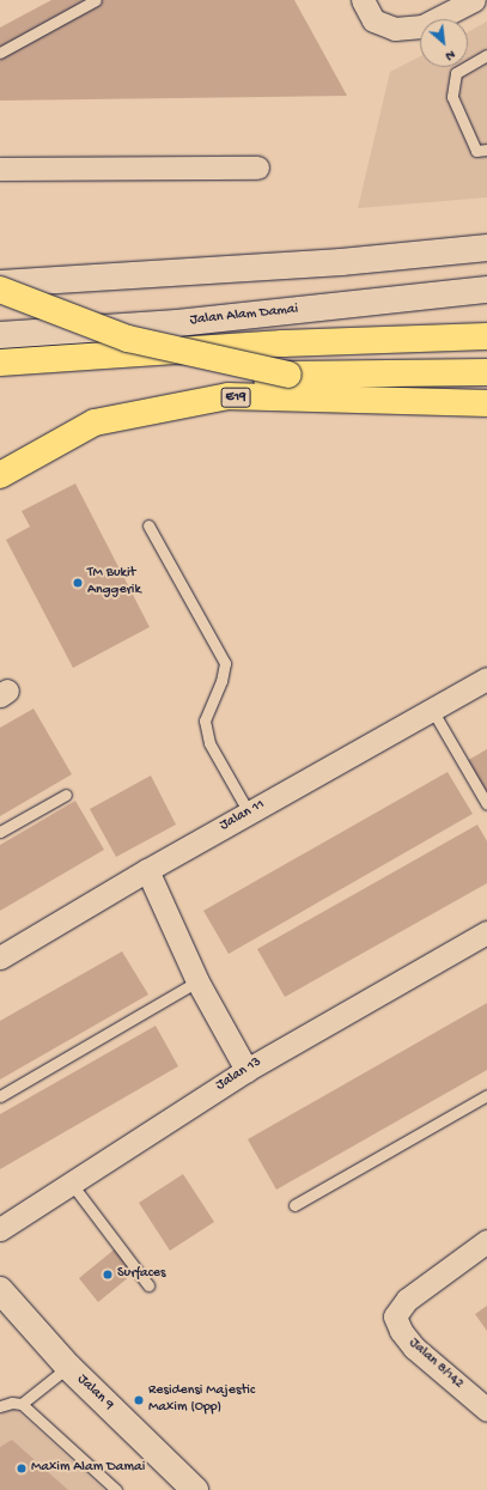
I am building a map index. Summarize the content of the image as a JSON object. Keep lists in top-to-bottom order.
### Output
{
  "streets": {
    "highway": ["E19"],
    "main road": ["Jalan Alam Damai", "Jalan 9"],
    "street": ["Jalan 11", "Jalan 13", "Jalan 8/142"]
  },
  "places": [
    "TM Bukit Anggerik",
    "Surfaces",
    "Residensi Majestic Maxim (Opp)",
    "Maxim Alam Damai"
  ],
  "north": "bottom right"
}
